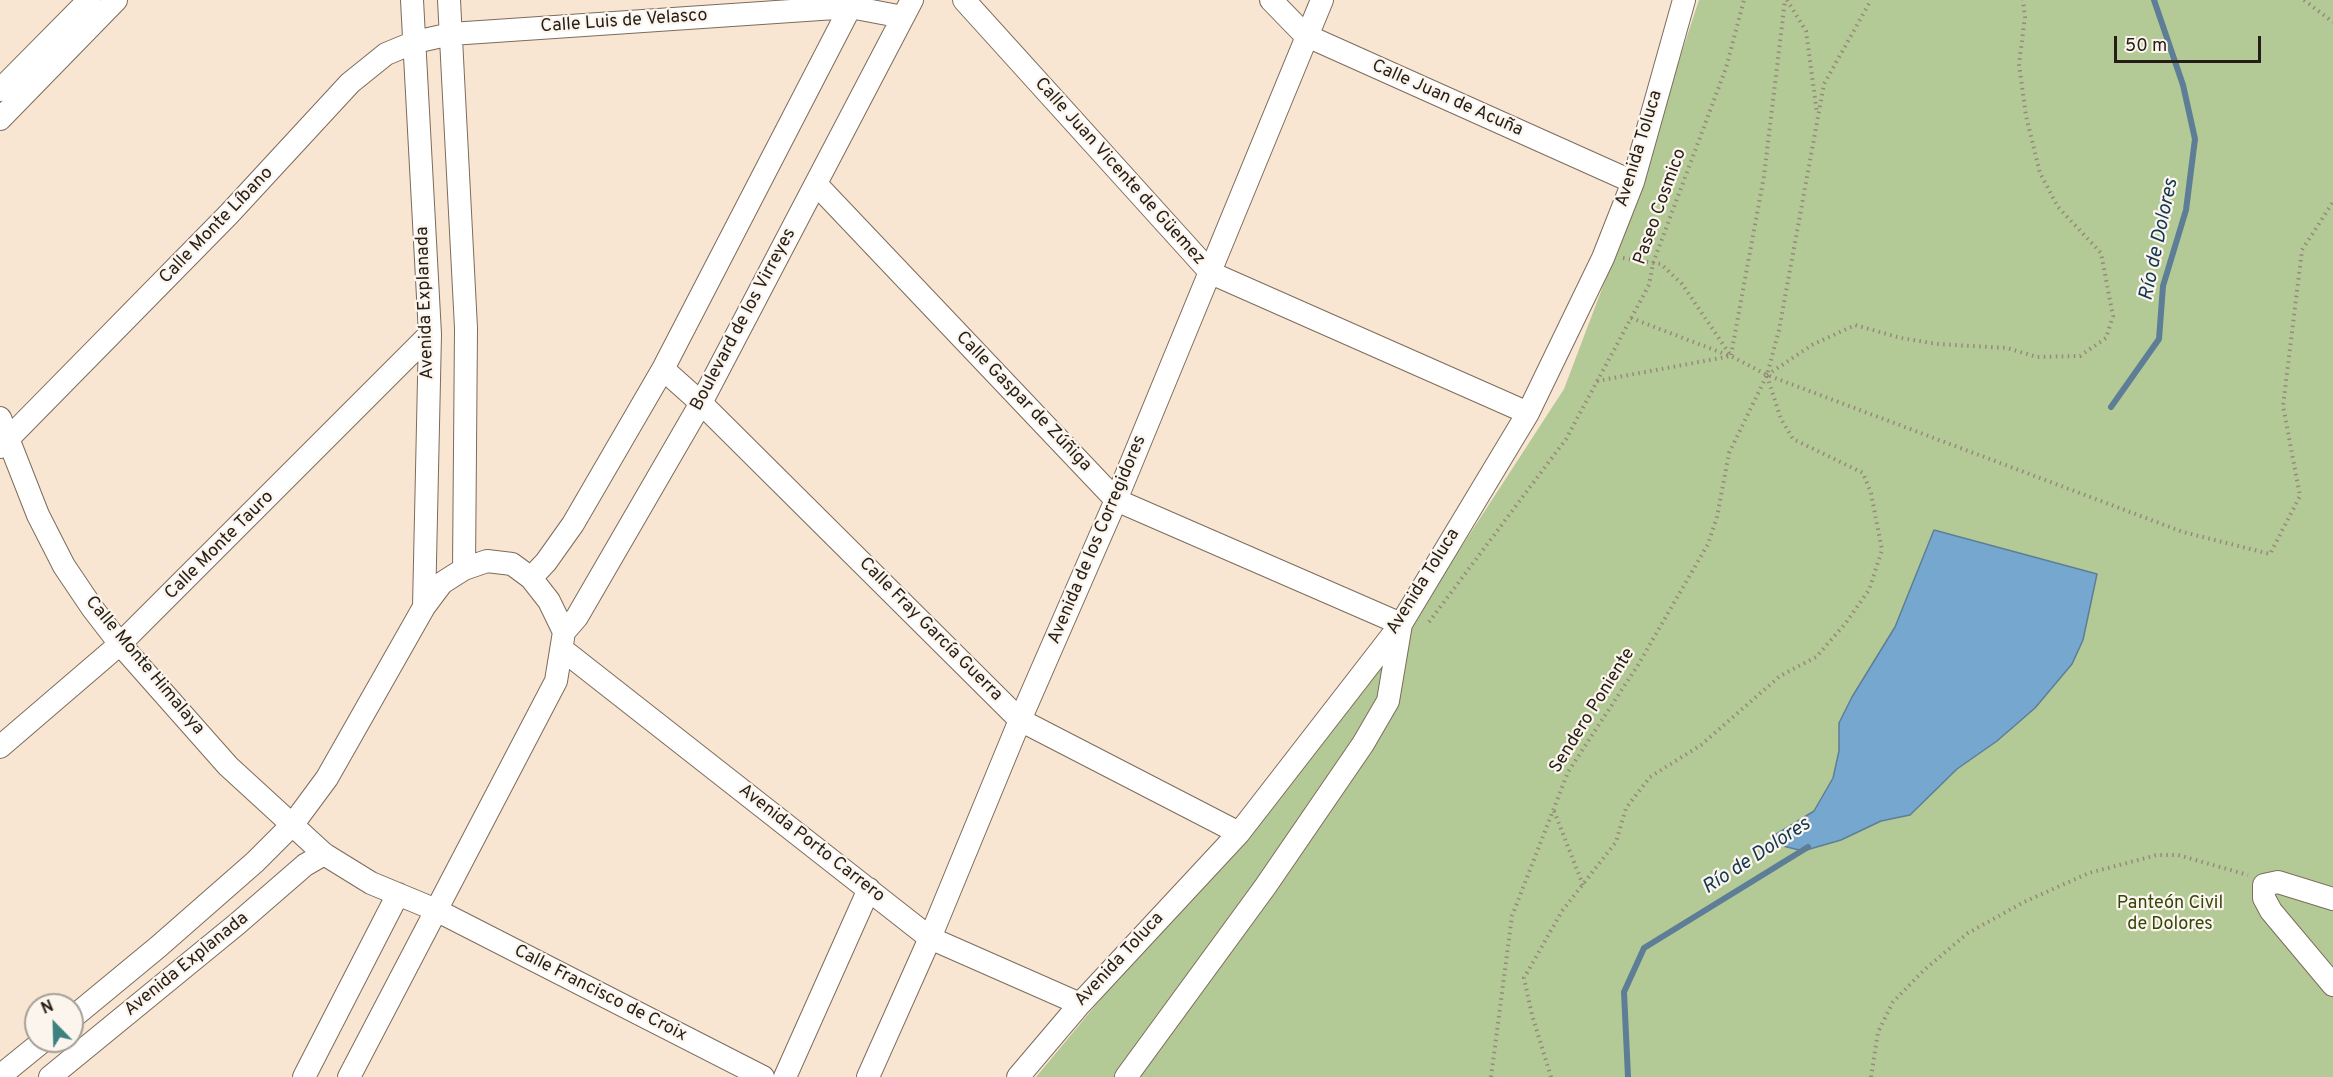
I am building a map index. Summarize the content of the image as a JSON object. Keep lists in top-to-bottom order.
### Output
{
  "streets": {
    "street": [
      "Calle Luis de Velasco",
      "Calle Juan de Acuña",
      "Avenida Toluca",
      "Calle Juan Vicente de Güemez",
      "Calle Monte Líbano",
      "Avenida Explanada",
      "Boulevard de los Virreyes",
      "Calle Gaspar de Zúñiga",
      "Avenida de los Corregidores",
      "Calle Monte Tauro",
      "Calle Fray García Guerra",
      "Calle Monte Himalaya",
      "Avenida Porto Carrero",
      "Calle Francisco de Croix"
    ],
    "path": ["Paseo Cosmico", "Sendero Poniente"]
  },
  "crossings": [
    ["Calle Luis de Velasco", "Calle Monte Líbano"],
    ["Calle Luis de Velasco", "Avenida Explanada"],
    ["Calle Luis de Velasco", "Boulevard de los Virreyes"],
    ["Calle Juan de Acuña", "Avenida Toluca"],
    ["Calle Juan de Acuña", "Avenida de los Corregidores"],
    ["Avenida Toluca", "Calle Juan Vicente de Güemez"],
    ["Avenida Toluca", "Calle Gaspar de Zúñiga"],
    ["Avenida Toluca", "Calle Fray García Guerra"],
    ["Avenida Toluca", "Avenida Porto Carrero"],
    ["Calle Juan Vicente de Güemez", "Avenida de los Corregidores"],
    ["Calle Monte Líbano", "Avenida Explanada"],
    ["Calle Monte Líbano", "Calle Monte Himalaya"],
    ["Avenida Explanada", "Calle Monte Tauro"],
    ["Avenida Explanada", "Calle Monte Himalaya"],
    ["Avenida Explanada", "Calle Francisco de Croix"],
    ["Boulevard de los Virreyes", "Calle Gaspar de Zúñiga"],
    ["Boulevard de los Virreyes", "Calle Fray García Guerra"],
    ["Boulevard de los Virreyes", "Avenida Porto Carrero"],
    ["Calle Gaspar de Zúñiga", "Avenida de los Corregidores"],
    ["Avenida de los Corregidores", "Calle Fray García Guerra"],
    ["Avenida de los Corregidores", "Avenida Porto Carrero"],
    ["Calle Monte Tauro", "Calle Monte Himalaya"],
    ["Calle Monte Himalaya", "Calle Francisco de Croix"]
  ],
  "water": ["Río de Dolores"],
  "parks": ["Panteón Civil de Dolores"],
  "scale_bar": "50 m",
  "north": "top left"
}
